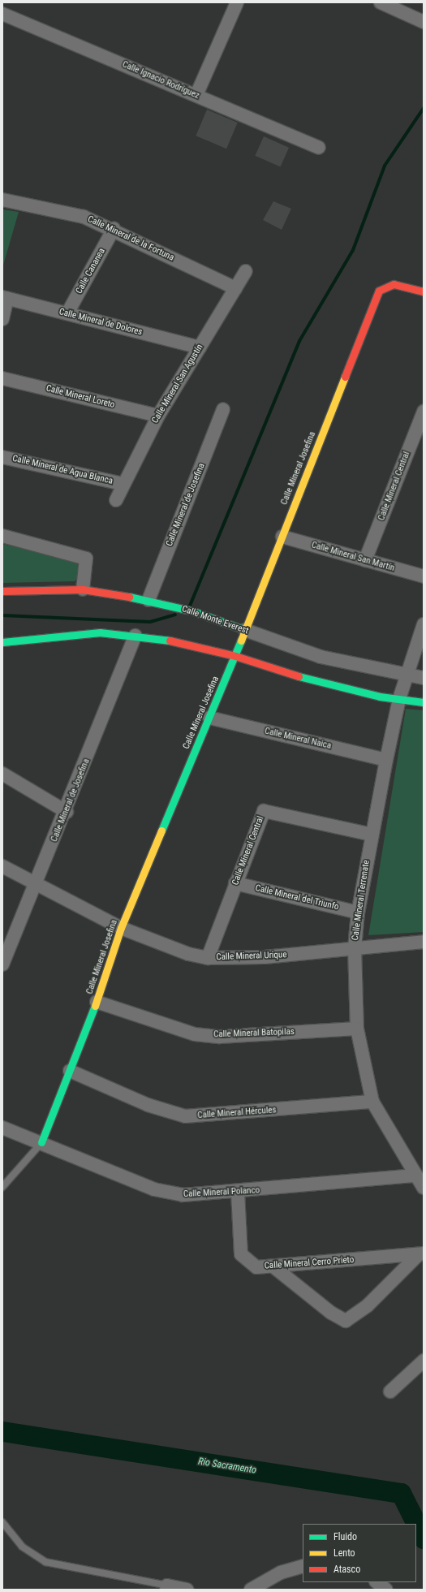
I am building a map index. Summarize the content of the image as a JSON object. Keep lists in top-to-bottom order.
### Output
{
  "streets": {
    "street": [
      "Calle Ignacio Rodríguez",
      "Calle Mineral de la Fortuna",
      "Calle Cananea",
      "Calle Mineral de Dolores",
      "Calle Mineral San Agustín",
      "Calle Mineral Loreto",
      "Calle Mineral Josefina",
      "Calle Mineral de Agua Blanca",
      "Calle Mineral Central",
      "Calle Mineral de Josefina",
      "Calle Mineral San Martín",
      "Calle Monte Everest",
      "Calle Mineral Naica",
      "Calle Mineral del Triunfo",
      "Calle Mineral Terrenate",
      "Calle Mineral Urique",
      "Calle Mineral Batopilas",
      "Calle Mineral Hércules",
      "Calle Mineral Polanco",
      "Calle Mineral Cerro Prieto"
    ]
  },
  "crossings": [
    ["Calle Mineral de la Fortuna", "Calle Cananea"],
    ["Calle Mineral de la Fortuna", "Calle Mineral San Agustín"],
    ["Calle Cananea", "Calle Mineral de Dolores"],
    ["Calle Mineral de Dolores", "Calle Mineral San Agustín"],
    ["Calle Mineral San Agustín", "Calle Mineral Loreto"],
    ["Calle Mineral San Agustín", "Calle Mineral de Agua Blanca"],
    ["Calle Mineral Josefina", "Calle Mineral San Martín"],
    ["Calle Mineral Josefina", "Calle Monte Everest"],
    ["Calle Mineral Josefina", "Calle Mineral Naica"],
    ["Calle Mineral Josefina", "Calle Mineral Urique"],
    ["Calle Mineral Josefina", "Calle Mineral Batopilas"],
    ["Calle Mineral Josefina", "Calle Mineral Hércules"],
    ["Calle Mineral Josefina", "Calle Mineral Polanco"],
    ["Calle Mineral Central", "Calle Mineral San Martín"],
    ["Calle Mineral Central", "Calle Mineral del Triunfo"],
    ["Calle Mineral Central", "Calle Mineral Terrenate"],
    ["Calle Mineral Central", "Calle Mineral Urique"],
    ["Calle Mineral de Josefina", "Calle Monte Everest"],
    ["Calle Mineral de Josefina", "Calle Mineral Urique"],
    ["Calle Monte Everest", "Calle Mineral Terrenate"],
    ["Calle Mineral Naica", "Calle Mineral Terrenate"],
    ["Calle Mineral del Triunfo", "Calle Mineral Terrenate"],
    ["Calle Mineral Terrenate", "Calle Mineral Urique"],
    ["Calle Mineral Terrenate", "Calle Mineral Batopilas"],
    ["Calle Mineral Terrenate", "Calle Mineral Hércules"],
    ["Calle Mineral Terrenate", "Calle Mineral Polanco"],
    ["Calle Mineral Polanco", "Calle Mineral Cerro Prieto"]
  ],
  "water": ["Rio Sacramento"],
  "legend": ["Fluido", "Lento", "Atasco"]
}
